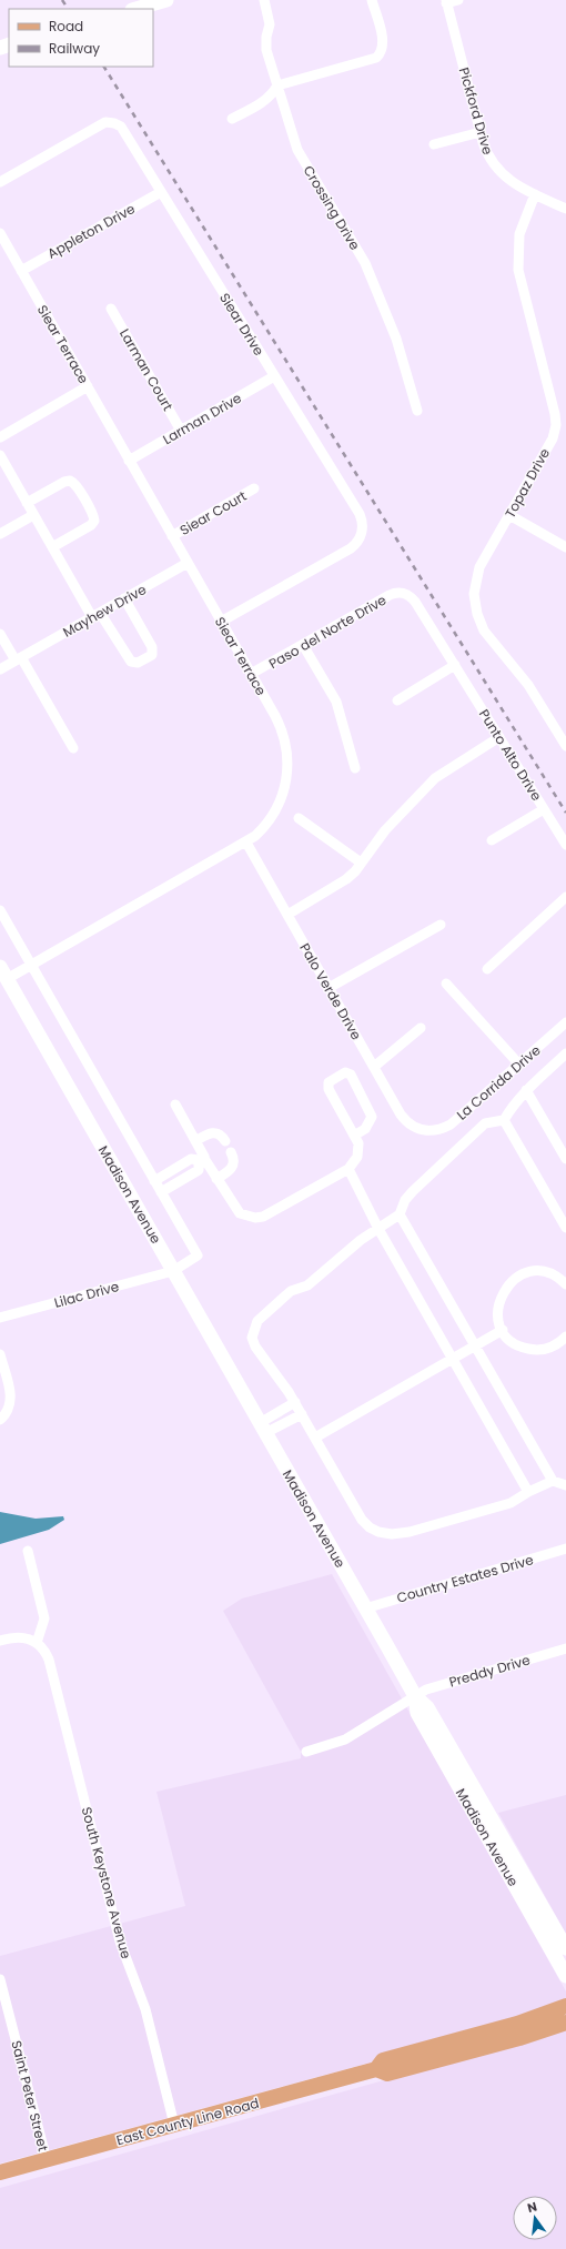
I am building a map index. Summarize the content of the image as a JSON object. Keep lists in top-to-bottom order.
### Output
{
  "streets": {
    "main road": ["Madison Avenue", "East County Line Road"],
    "street": [
      "Pickford Drive",
      "Crossing Drive",
      "Appleton Drive",
      "Siear Drive",
      "Siear Terrace",
      "Larman Court",
      "Larman Drive",
      "Topaz Drive",
      "Siear Court",
      "Mayhew Drive",
      "Paso del Norte Drive",
      "Punto Alto Drive",
      "Palo Verde Drive",
      "La Corrida Drive",
      "Lilac Drive",
      "Country Estates Drive",
      "Preddy Drive",
      "South Keystone Avenue",
      "Saint Peter Street"
    ]
  },
  "crossings": [
    ["Pickford Drive", "Topaz Drive"],
    ["Appleton Drive", "Siear Drive"],
    ["Appleton Drive", "Siear Terrace"],
    ["Siear Drive", "Siear Terrace"],
    ["Siear Drive", "Larman Drive"],
    ["Siear Terrace", "Larman Drive"],
    ["Siear Terrace", "Siear Court"],
    ["Siear Terrace", "Mayhew Drive"],
    ["Siear Terrace", "Paso del Norte Drive"],
    ["Siear Terrace", "Palo Verde Drive"],
    ["Siear Terrace", "Madison Avenue"],
    ["Larman Court", "Larman Drive"],
    ["Paso del Norte Drive", "Punto Alto Drive"],
    ["Palo Verde Drive", "La Corrida Drive"],
    ["Madison Avenue", "Lilac Drive"],
    ["Madison Avenue", "Country Estates Drive"],
    ["Madison Avenue", "Preddy Drive"],
    ["South Keystone Avenue", "East County Line Road"],
    ["Saint Peter Street", "East County Line Road"]
  ],
  "legend": ["Road", "Railway"],
  "north": "top"
}
